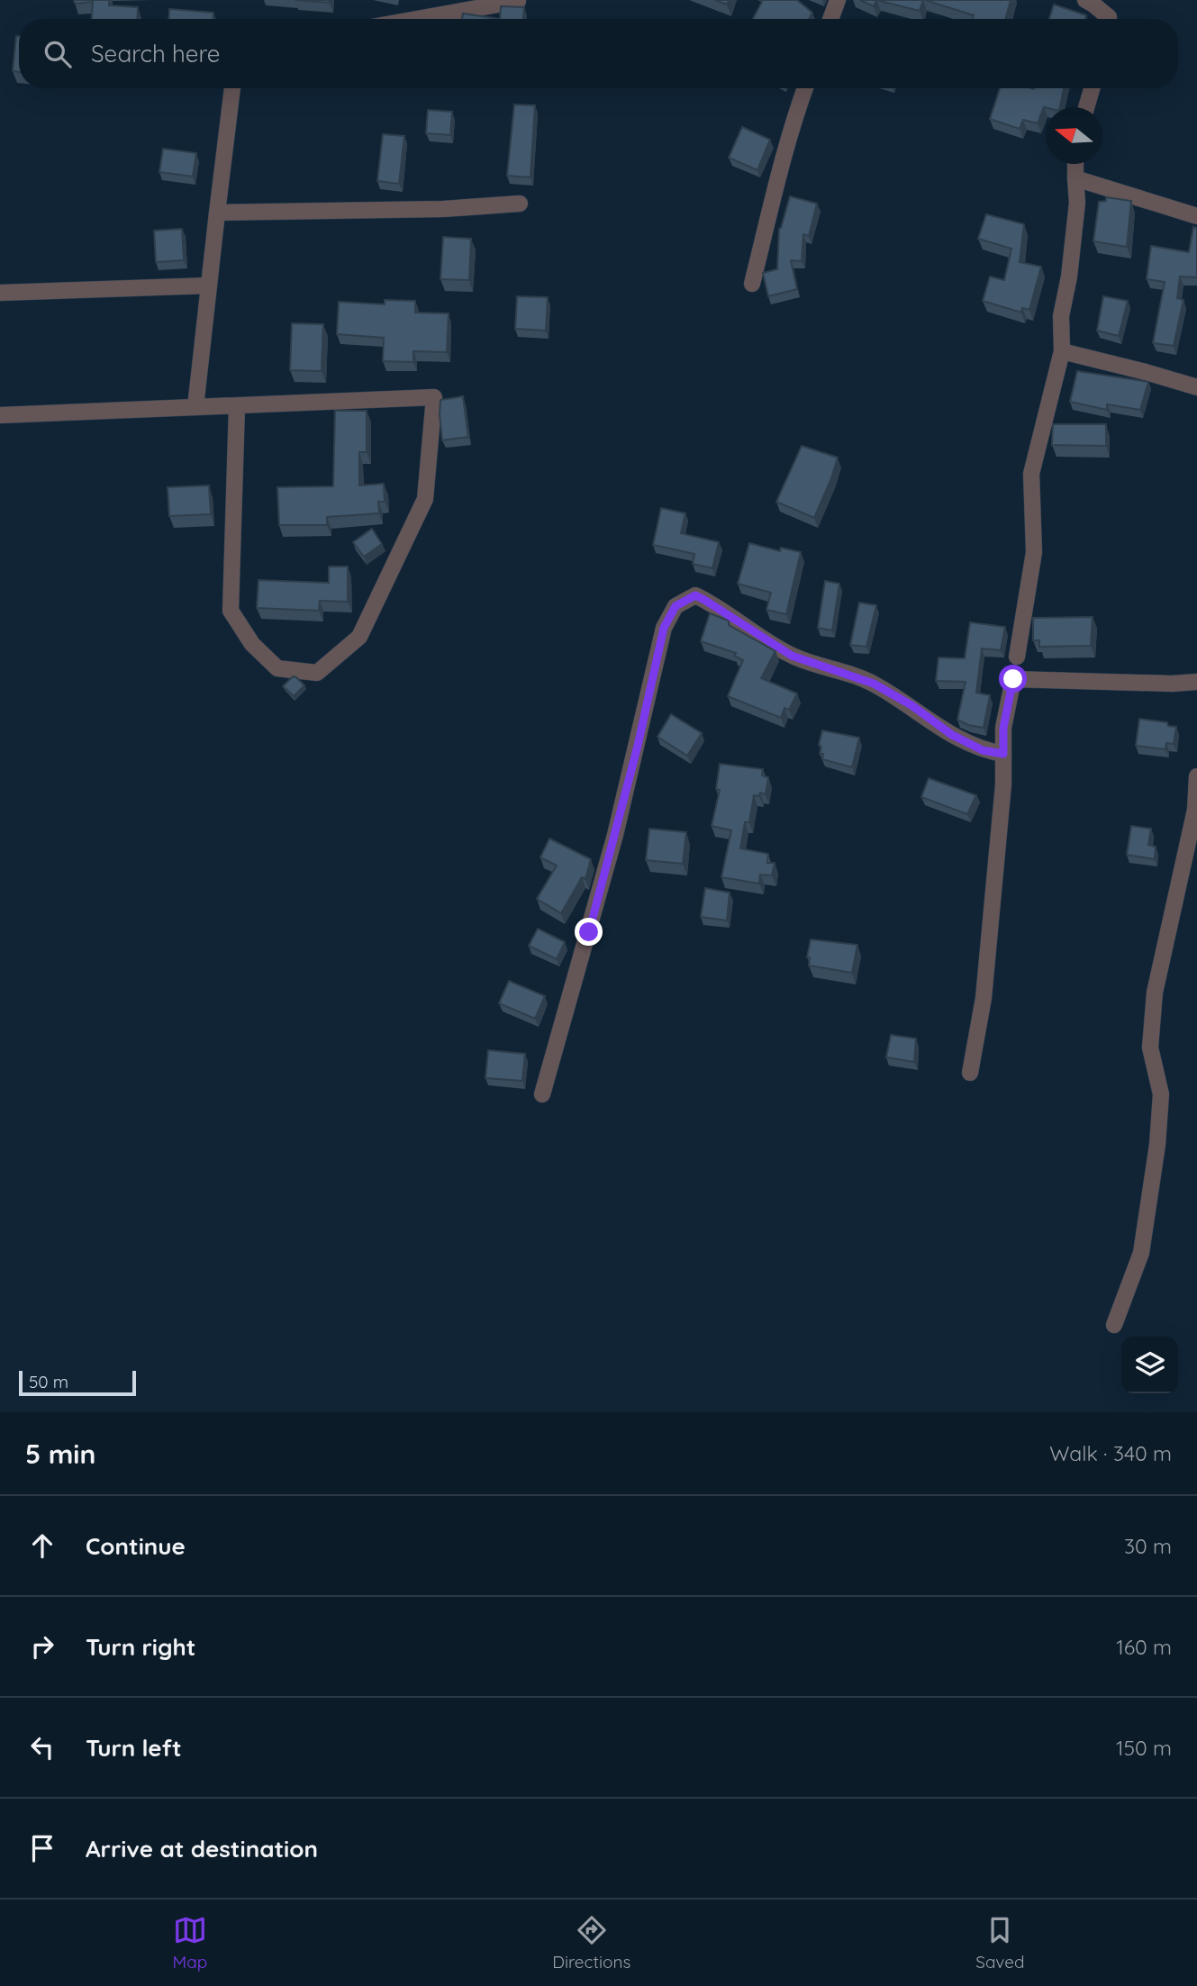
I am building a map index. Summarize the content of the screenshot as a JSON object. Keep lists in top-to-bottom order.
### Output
{
  "scale_bar": "50 m",
  "north": "left",
  "page": {
    "search": "Search here",
    "scale": "50 m",
    "heading": ["5 min", "Walk · 340 m"],
    "list": [
      ["Continue", "30 m"],
      ["Turn right", "160 m"],
      ["Turn left", "150 m"],
      "Arrive at destination"
    ],
    "nav": ["Map", "Directions", "Saved"]
  }
}
